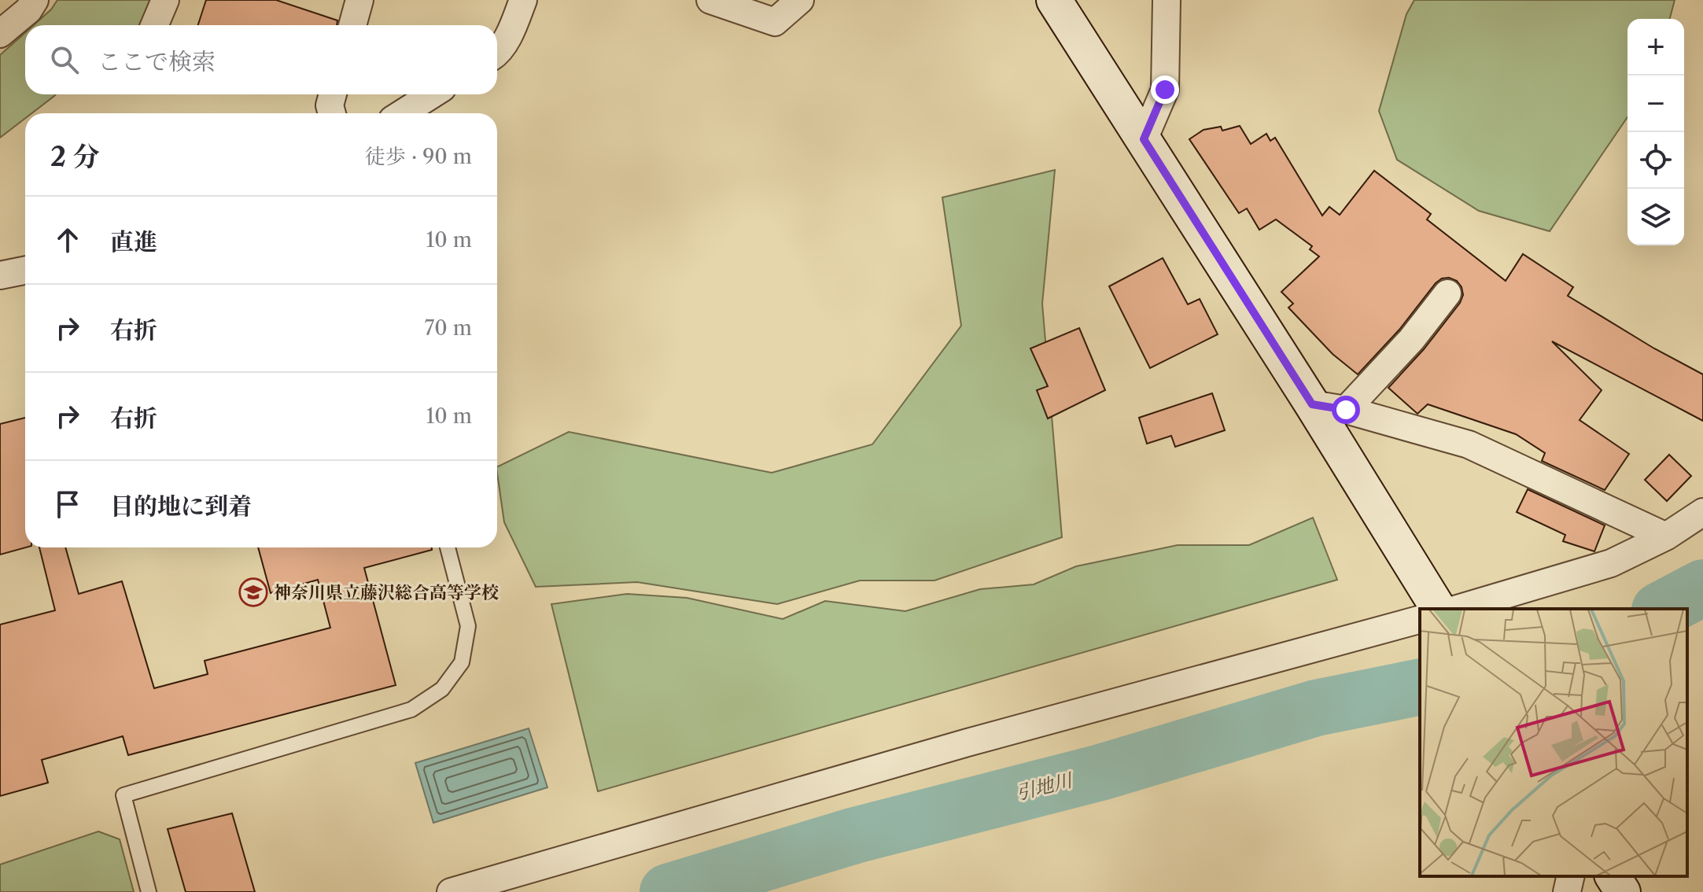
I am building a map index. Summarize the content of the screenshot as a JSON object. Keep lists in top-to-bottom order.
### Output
{
  "water": ["引地川"],
  "places": {
    "school or university": ["神奈川県立藤沢総合高等学校"]
  },
  "page": {
    "map_buttons": ["+", "−"],
    "search": "ここで検索",
    "heading": ["2 分", "徒歩 · 90 m"],
    "list": [
      ["直進", "10 m"],
      ["右折", "70 m"],
      ["右折", "10 m"],
      "目的地に到着"
    ]
  }
}
